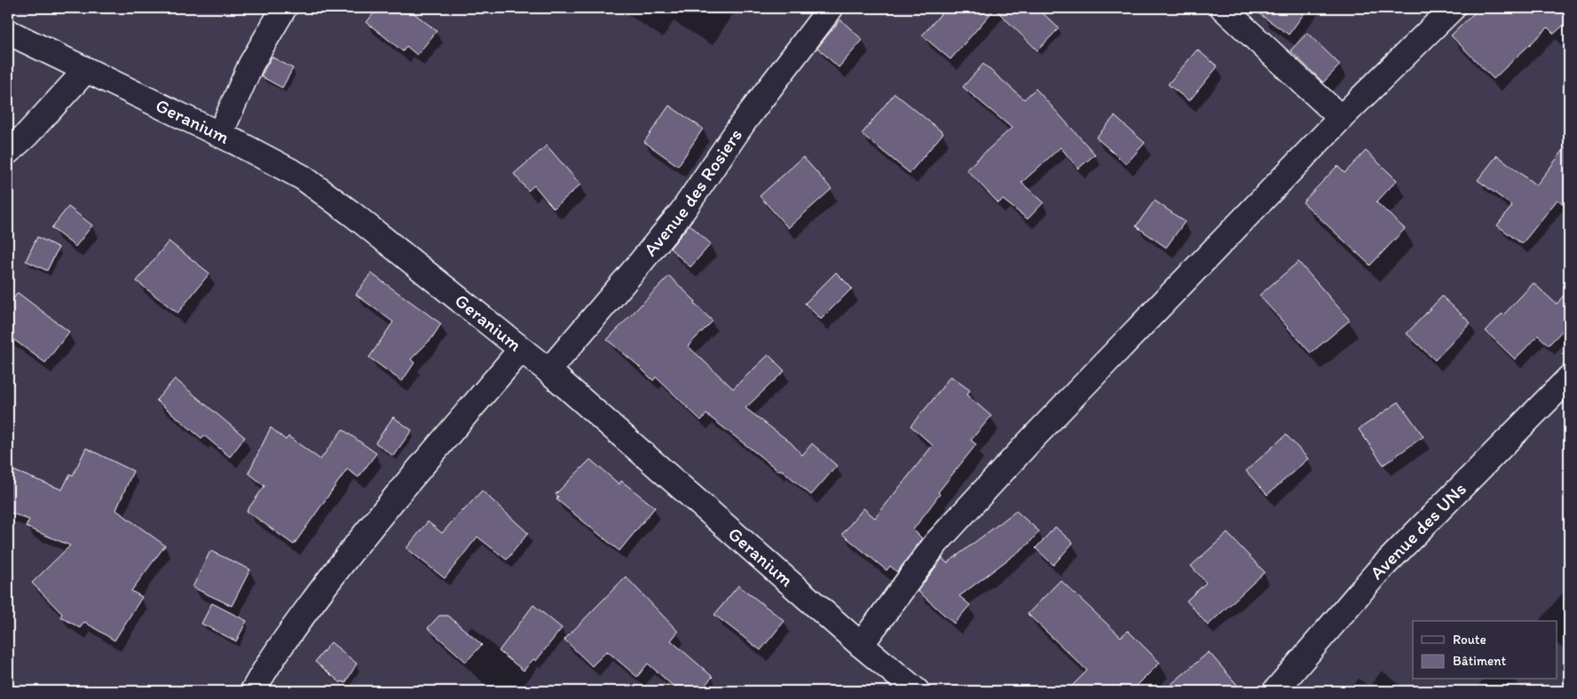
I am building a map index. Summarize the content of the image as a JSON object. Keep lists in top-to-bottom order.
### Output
{
  "streets": {
    "street": ["Geranium", "Avenue des Rosiers", "Avenue des UNs"]
  },
  "crossings": [
    ["Geranium", "Avenue des Rosiers"]
  ],
  "legend": ["Route", "Bâtiment"]
}
